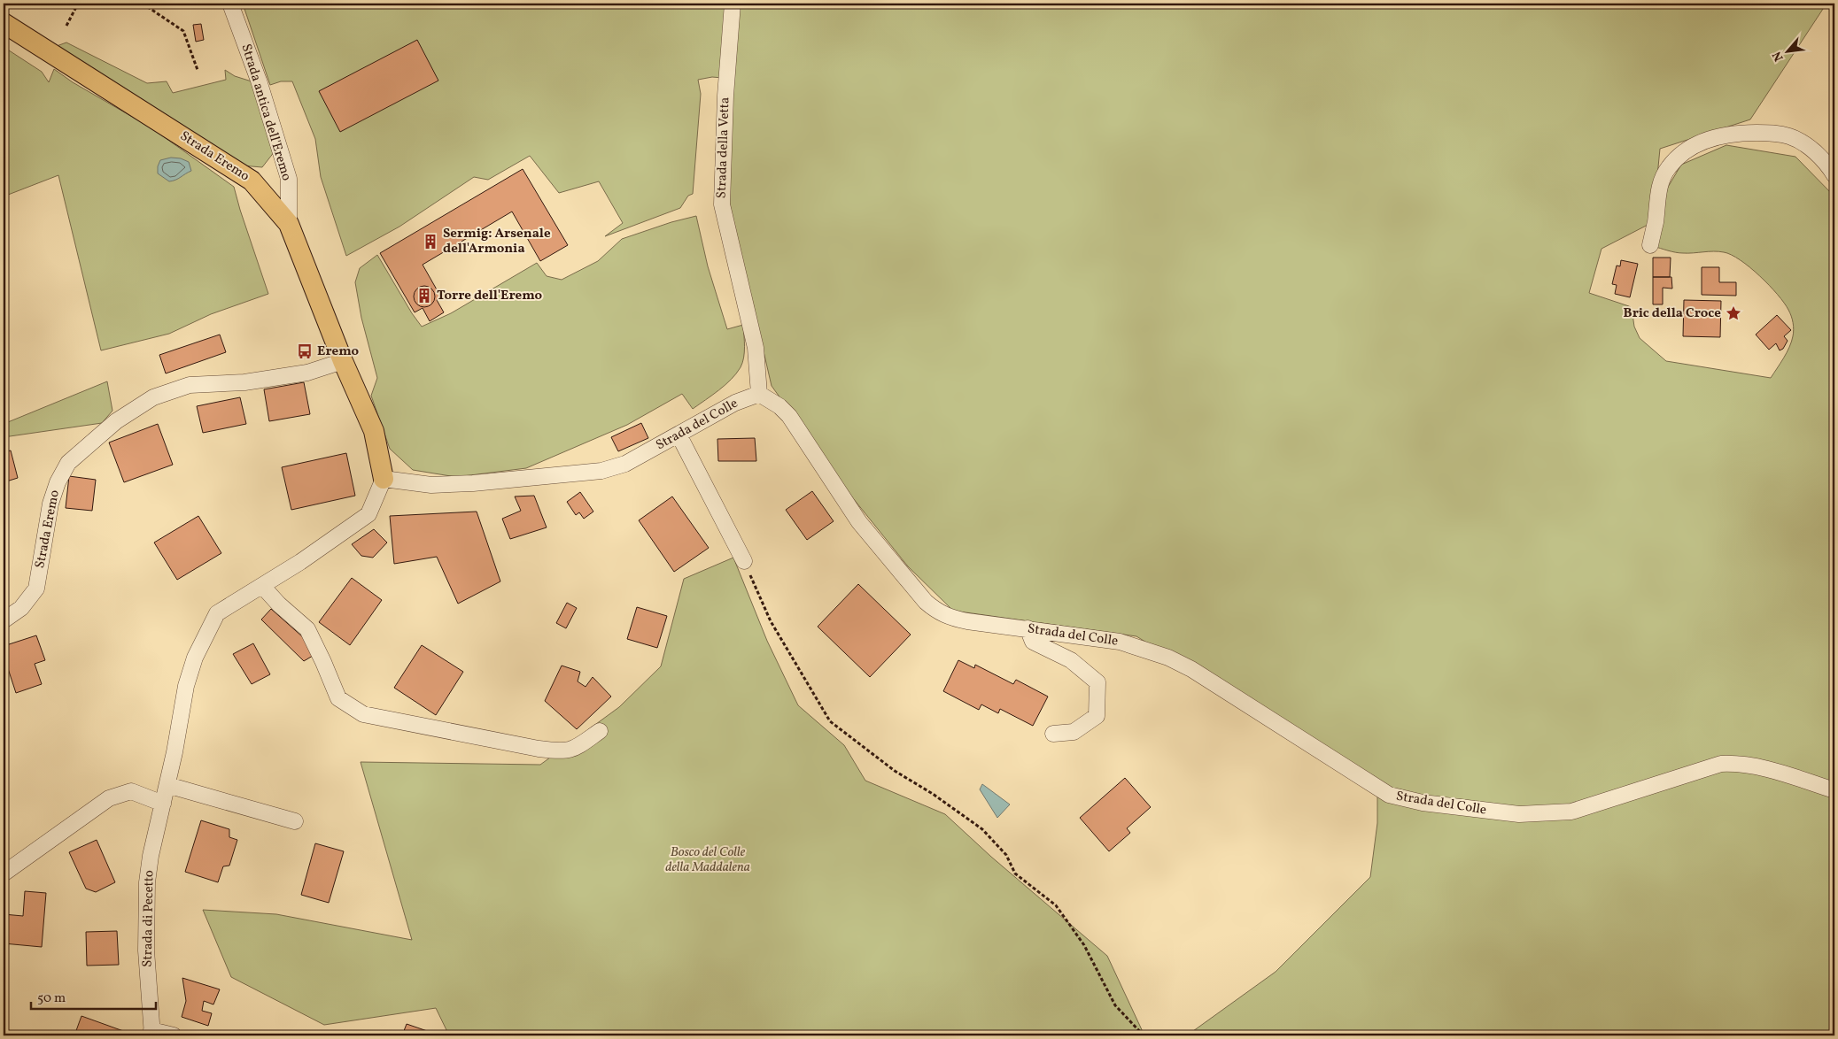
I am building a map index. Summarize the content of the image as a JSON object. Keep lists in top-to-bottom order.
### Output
{
  "streets": {
    "main road": ["Strada Eremo"],
    "street": [
      "Strada antica dell'Eremo",
      "Strada della Vetta",
      "Strada del Colle",
      "Strada di Pecetto"
    ]
  },
  "crossings": [
    ["Strada antica dell'Eremo", "Strada Eremo"],
    ["Strada della Vetta", "Strada del Colle"],
    ["Strada Eremo", "Strada del Colle"]
  ],
  "parks": ["Bosco del Colle della Maddalena"],
  "places": {
    "building": ["Sermig: Arsenale dell'Armonia", "Torre dell'Eremo"],
    "place": ["Bric della Croce"],
    "bus stop": ["Eremo"]
  },
  "scale_bar": "50 m",
  "north": "bottom left"
}
